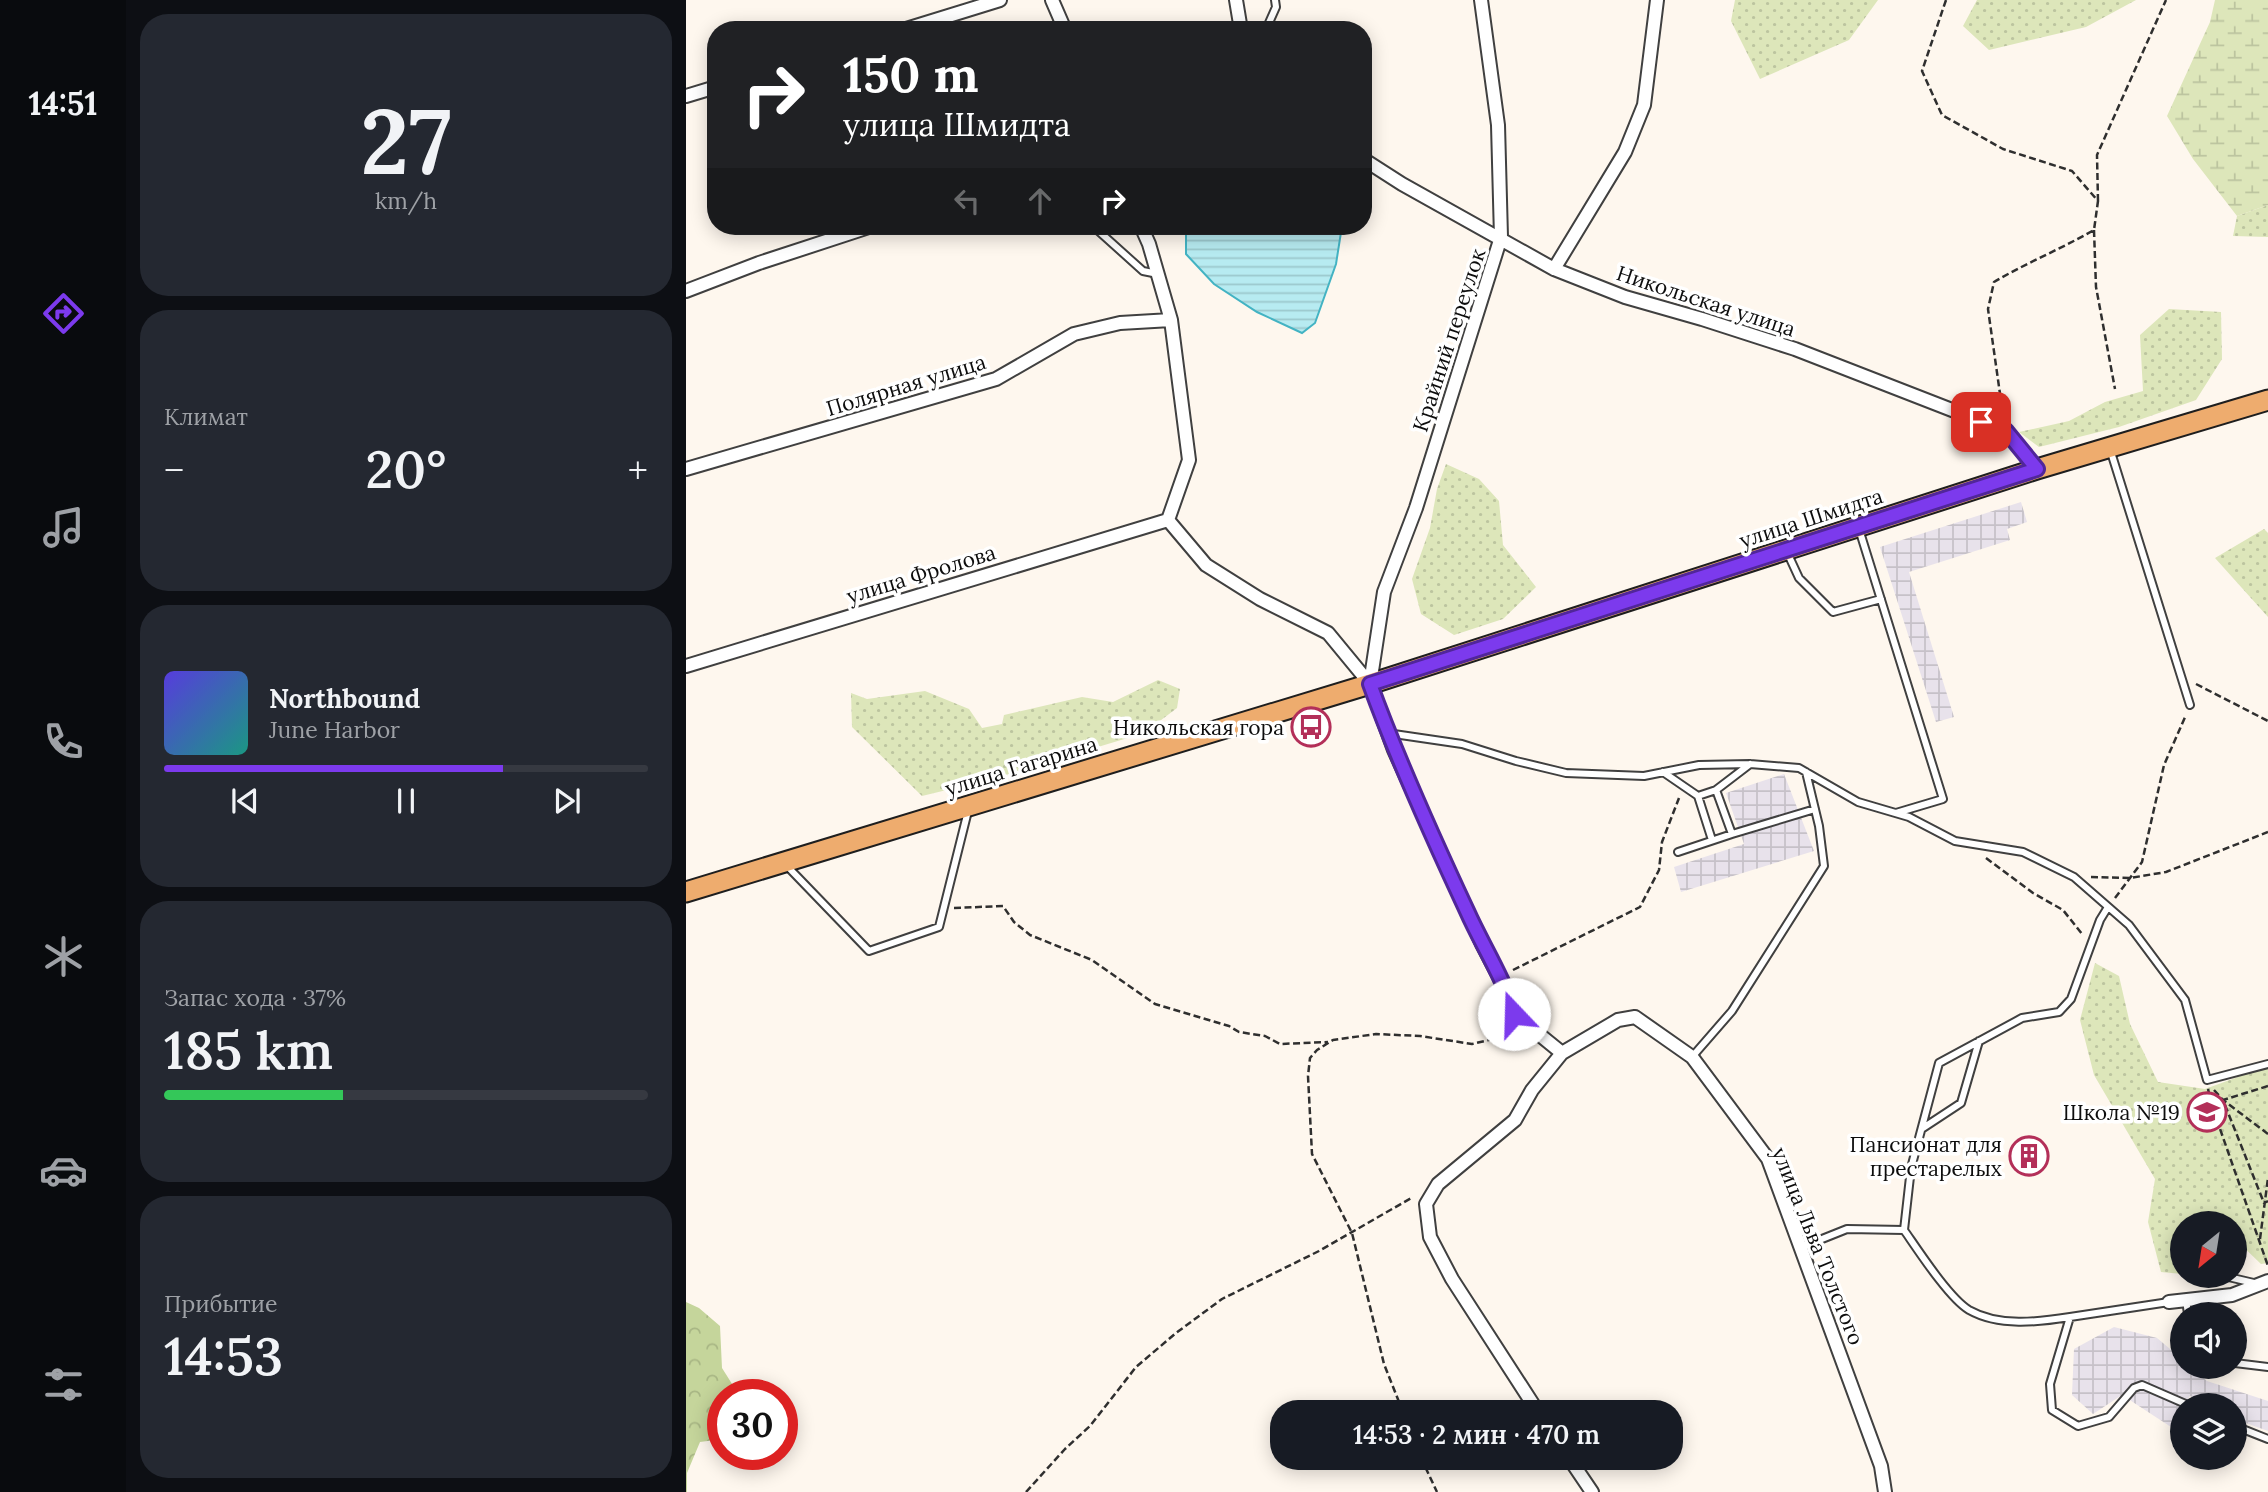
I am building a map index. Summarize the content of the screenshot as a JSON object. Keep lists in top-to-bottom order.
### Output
{
  "streets": {
    "main road": ["улица Шмидта", "улица Гагарина"],
    "street": [
      "Никольская улица",
      "Крайний переулок",
      "Полярная улица",
      "улица Фролова",
      "улица Льва Толстого"
    ]
  },
  "crossings": [
    ["Никольская улица", "Крайний переулок"],
    ["Никольская улица", "улица Шмидта"],
    ["Крайний переулок", "улица Шмидта"],
    ["Крайний переулок", "улица Гагарина"],
    ["улица Шмидта", "улица Гагарина"]
  ],
  "places": {
    "bus stop": ["Никольская гора"],
    "school or university": ["Школа №19"],
    "building": ["Пансионат для престарелых"]
  },
  "north": "bottom left",
  "page": {
    "tabs": "14:51",
    "tile": [
      ["27", "km/h"],
      "Климат",
      ["Запас хода · 37%", "185 km"],
      ["Прибытие", "14:53"]
    ],
    "turn": ["150 m", "улица Шмидта"],
    "heat": ["−", "20°", "+"],
    "song": ["Northbound", "June Harbor"],
    "limit": "30",
    "trip": "14:53 · 2 мин · 470 m"
  }
}
